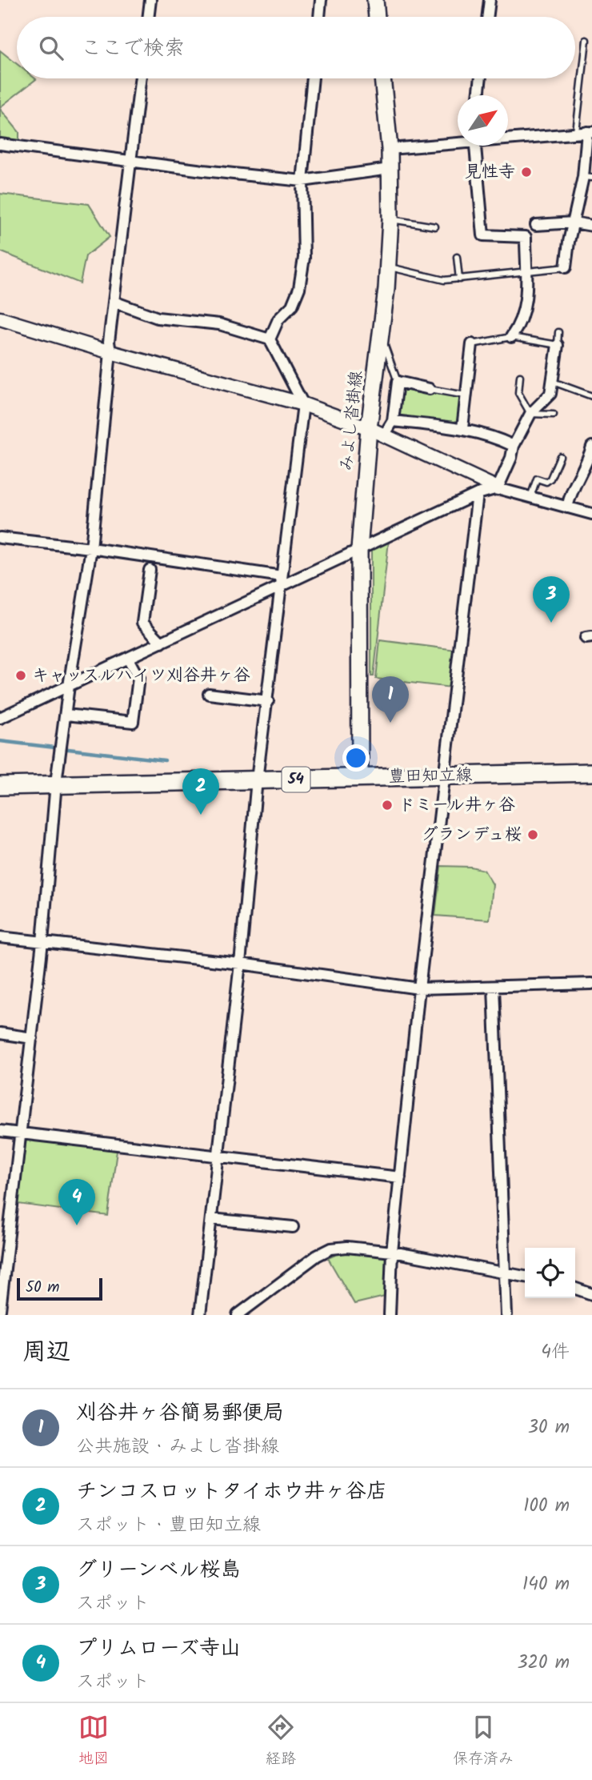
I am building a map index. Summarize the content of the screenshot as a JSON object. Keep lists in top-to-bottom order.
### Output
{
  "streets": {
    "main road": ["みよし沓掛線", "豊田知立線", "54"]
  },
  "crossings": [
    ["みよし沓掛線", "豊田知立線"]
  ],
  "places": [
    "見性寺",
    "キャッスルハイツ刈谷井ヶ谷",
    "ドミール井ヶ谷",
    "グランデュ桜"
  ],
  "scale_bar": "50 m",
  "north": "top right",
  "page": {
    "search": "ここで検索",
    "pins": [
      "3",
      "1",
      "2",
      "4"
    ],
    "scale": "50 m",
    "heading": ["周辺", "4件"],
    "list": [
      {
        "mark": "1",
        "name": "刈谷井ヶ谷簡易郵便局",
        "note": "公共施設 · みよし沓掛線",
        "value": "30 m"
      },
      {
        "mark": "2",
        "name": "チンコスロットタイホウ井ヶ谷店",
        "note": "スポット · 豊田知立線",
        "value": "100 m"
      },
      {
        "mark": "3",
        "name": "グリーンベル桜島",
        "note": "スポット",
        "value": "140 m"
      },
      {
        "mark": "4",
        "name": "プリムローズ寺山",
        "note": "スポット",
        "value": "320 m"
      }
    ],
    "nav": ["地図", "経路", "保存済み"]
  }
}
